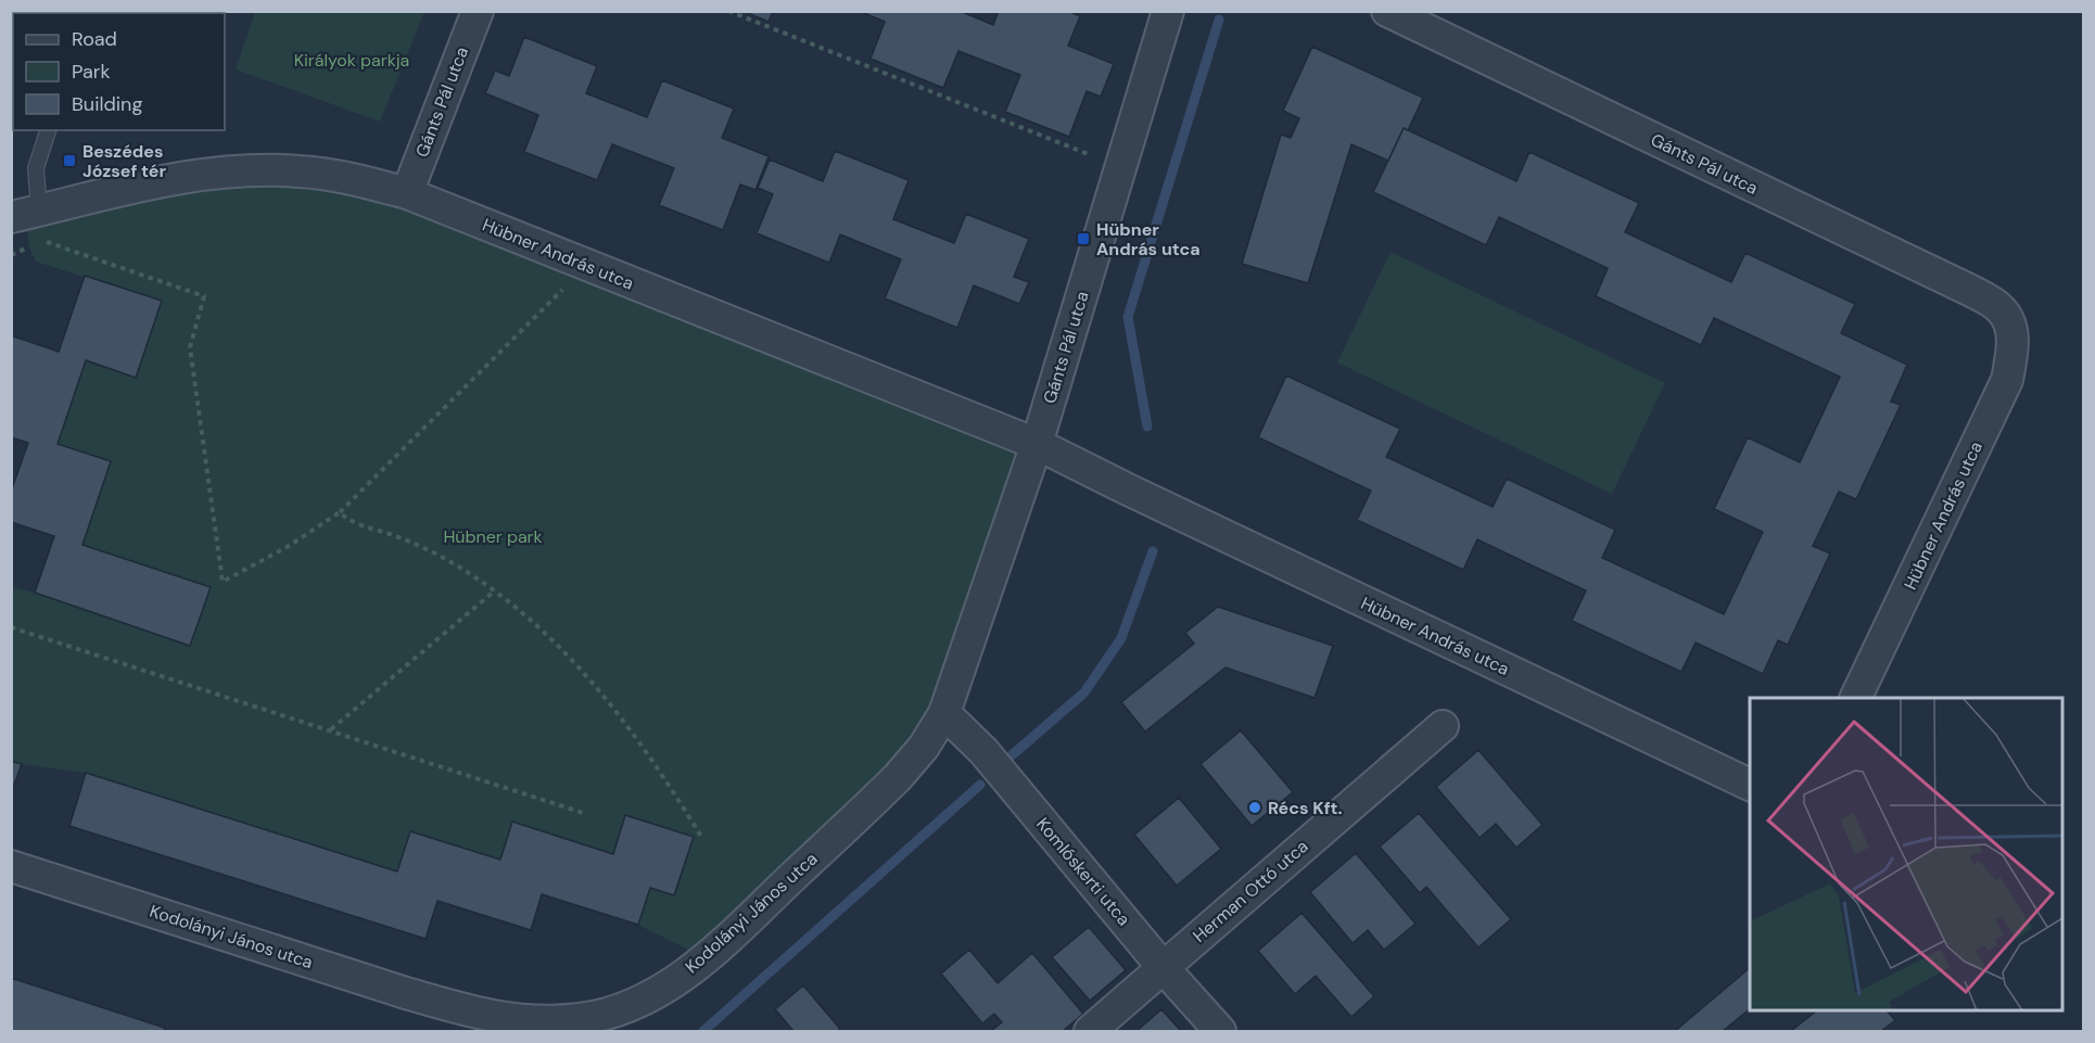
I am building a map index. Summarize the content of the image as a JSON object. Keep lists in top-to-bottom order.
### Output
{
  "streets": {
    "street": [
      "Gánts Pál utca",
      "Hübner András utca",
      "Komlóskerti utca",
      "Herman Ottó utca",
      "Kodolányi János utca"
    ]
  },
  "crossings": [
    ["Gánts Pál utca", "Hübner András utca"],
    ["Gánts Pál utca", "Kodolányi János utca"],
    ["Hübner András utca", "Kodolányi János utca"],
    ["Komlóskerti utca", "Herman Ottó utca"],
    ["Komlóskerti utca", "Kodolányi János utca"]
  ],
  "parks": ["Királyok parkja", "Hübner park"],
  "places": {
    "transit": ["Beszédes József tér", "Hübner András utca"],
    "other": ["Récs Kft."]
  },
  "legend": ["Road", "Park", "Building"]
}
